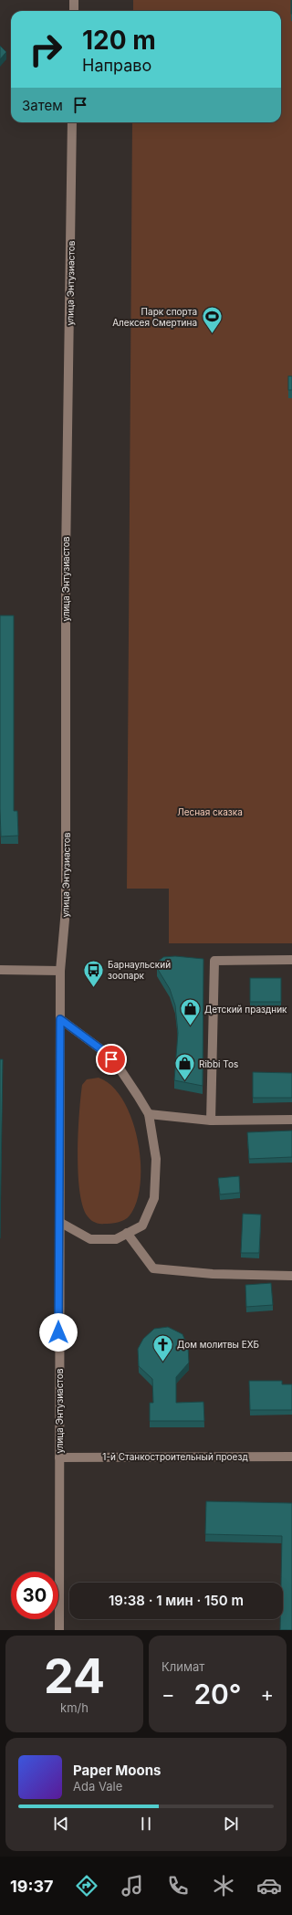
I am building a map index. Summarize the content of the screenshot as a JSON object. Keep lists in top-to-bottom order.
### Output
{
  "streets": {
    "street": ["улица Энтузиастов", "1-й Станкостроительный проезд"]
  },
  "crossings": [
    ["улица Энтузиастов", "1-й Станкостроительный проезд"]
  ],
  "parks": ["Лесная сказка"],
  "places": {
    "sports": ["Парк спорта Алексея Смертина"],
    "bus stop": ["Барнаульский зоопарк"],
    "shop": ["Детский праздник", "Ribbi Tos"],
    "church": ["Дом молитвы ЕХБ"]
  },
  "page": {
    "turn": ["120 m", "Направо"],
    "then": "Затем",
    "limit": "30",
    "trip": "19:38 · 1 мин · 150 m",
    "tile": [
      ["24", "km/h"],
      "Климат"
    ],
    "heat": ["−", "20°", "+"],
    "song": ["Paper Moons", "Ada Vale"],
    "tabs": "19:37"
  }
}
